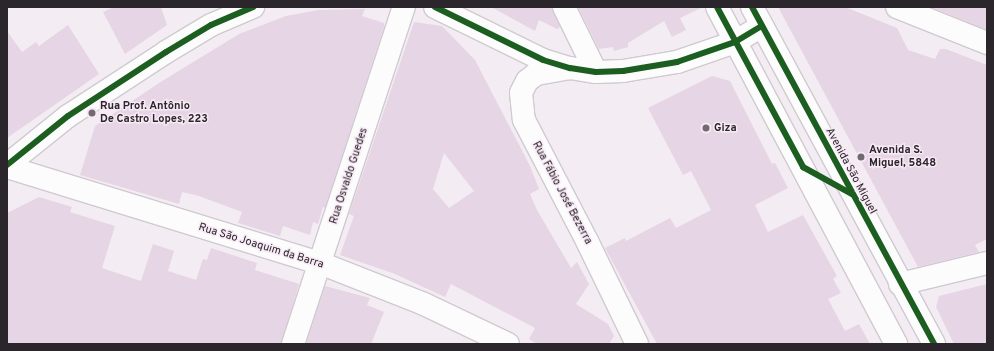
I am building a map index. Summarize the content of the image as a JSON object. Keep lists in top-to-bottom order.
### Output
{
  "streets": {
    "street": [
      "Avenida São Miguel",
      "Rua Osvaldo Guedes",
      "Rua Fábio José Bezerra",
      "Rua São Joaquim da Barra"
    ]
  },
  "crossings": [
    ["Rua Osvaldo Guedes", "Rua São Joaquim da Barra"]
  ],
  "places": ["Rua Prof. Antônio De Castro Lopes, 223", "Giza", "Avenida S. Miguel, 5848"]
}
